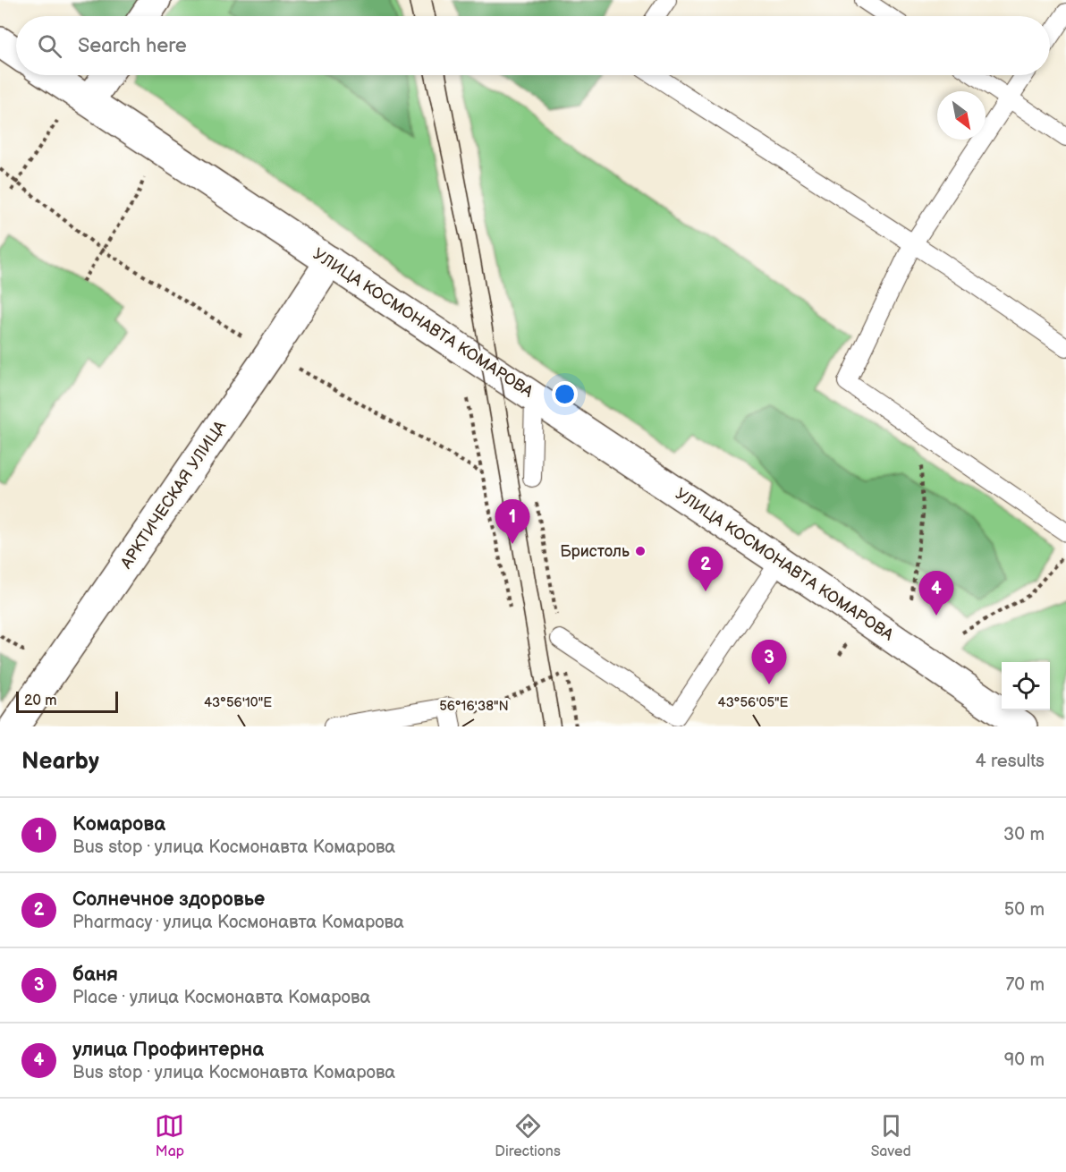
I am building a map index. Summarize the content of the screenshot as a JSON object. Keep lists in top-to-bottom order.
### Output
{
  "streets": {
    "street": ["УЛИЦА КОСМОНАВТА КОМАРОВА", "АРКТИЧЕСКАЯ УЛИЦА"]
  },
  "crossings": [
    ["УЛИЦА КОСМОНАВТА КОМАРОВА", "АРКТИЧЕСКАЯ УЛИЦА"]
  ],
  "places": ["Бристоль"],
  "scale_bar": "20 m",
  "north": "bottom right",
  "page": {
    "search": "Search here",
    "pins": [
      "1",
      "2",
      "4",
      "3"
    ],
    "scale": "20 m",
    "heading": ["Nearby", "4 results"],
    "list": [
      {
        "mark": "1",
        "name": "Комарова",
        "note": "Bus stop · улица Космонавта Комарова",
        "value": "30 m"
      },
      {
        "mark": "2",
        "name": "Солнечное здоровье",
        "note": "Pharmacy · улица Космонавта Комарова",
        "value": "50 m"
      },
      {
        "mark": "3",
        "name": "баня",
        "note": "Place · улица Космонавта Комарова",
        "value": "70 m"
      },
      {
        "mark": "4",
        "name": "улица Профинтерна",
        "note": "Bus stop · улица Космонавта Комарова",
        "value": "90 m"
      }
    ],
    "nav": ["Map", "Directions", "Saved"]
  },
  "coordinates": ["43°56'10\"E", "43°56'05\"E", "56°16'38\"N"]
}
